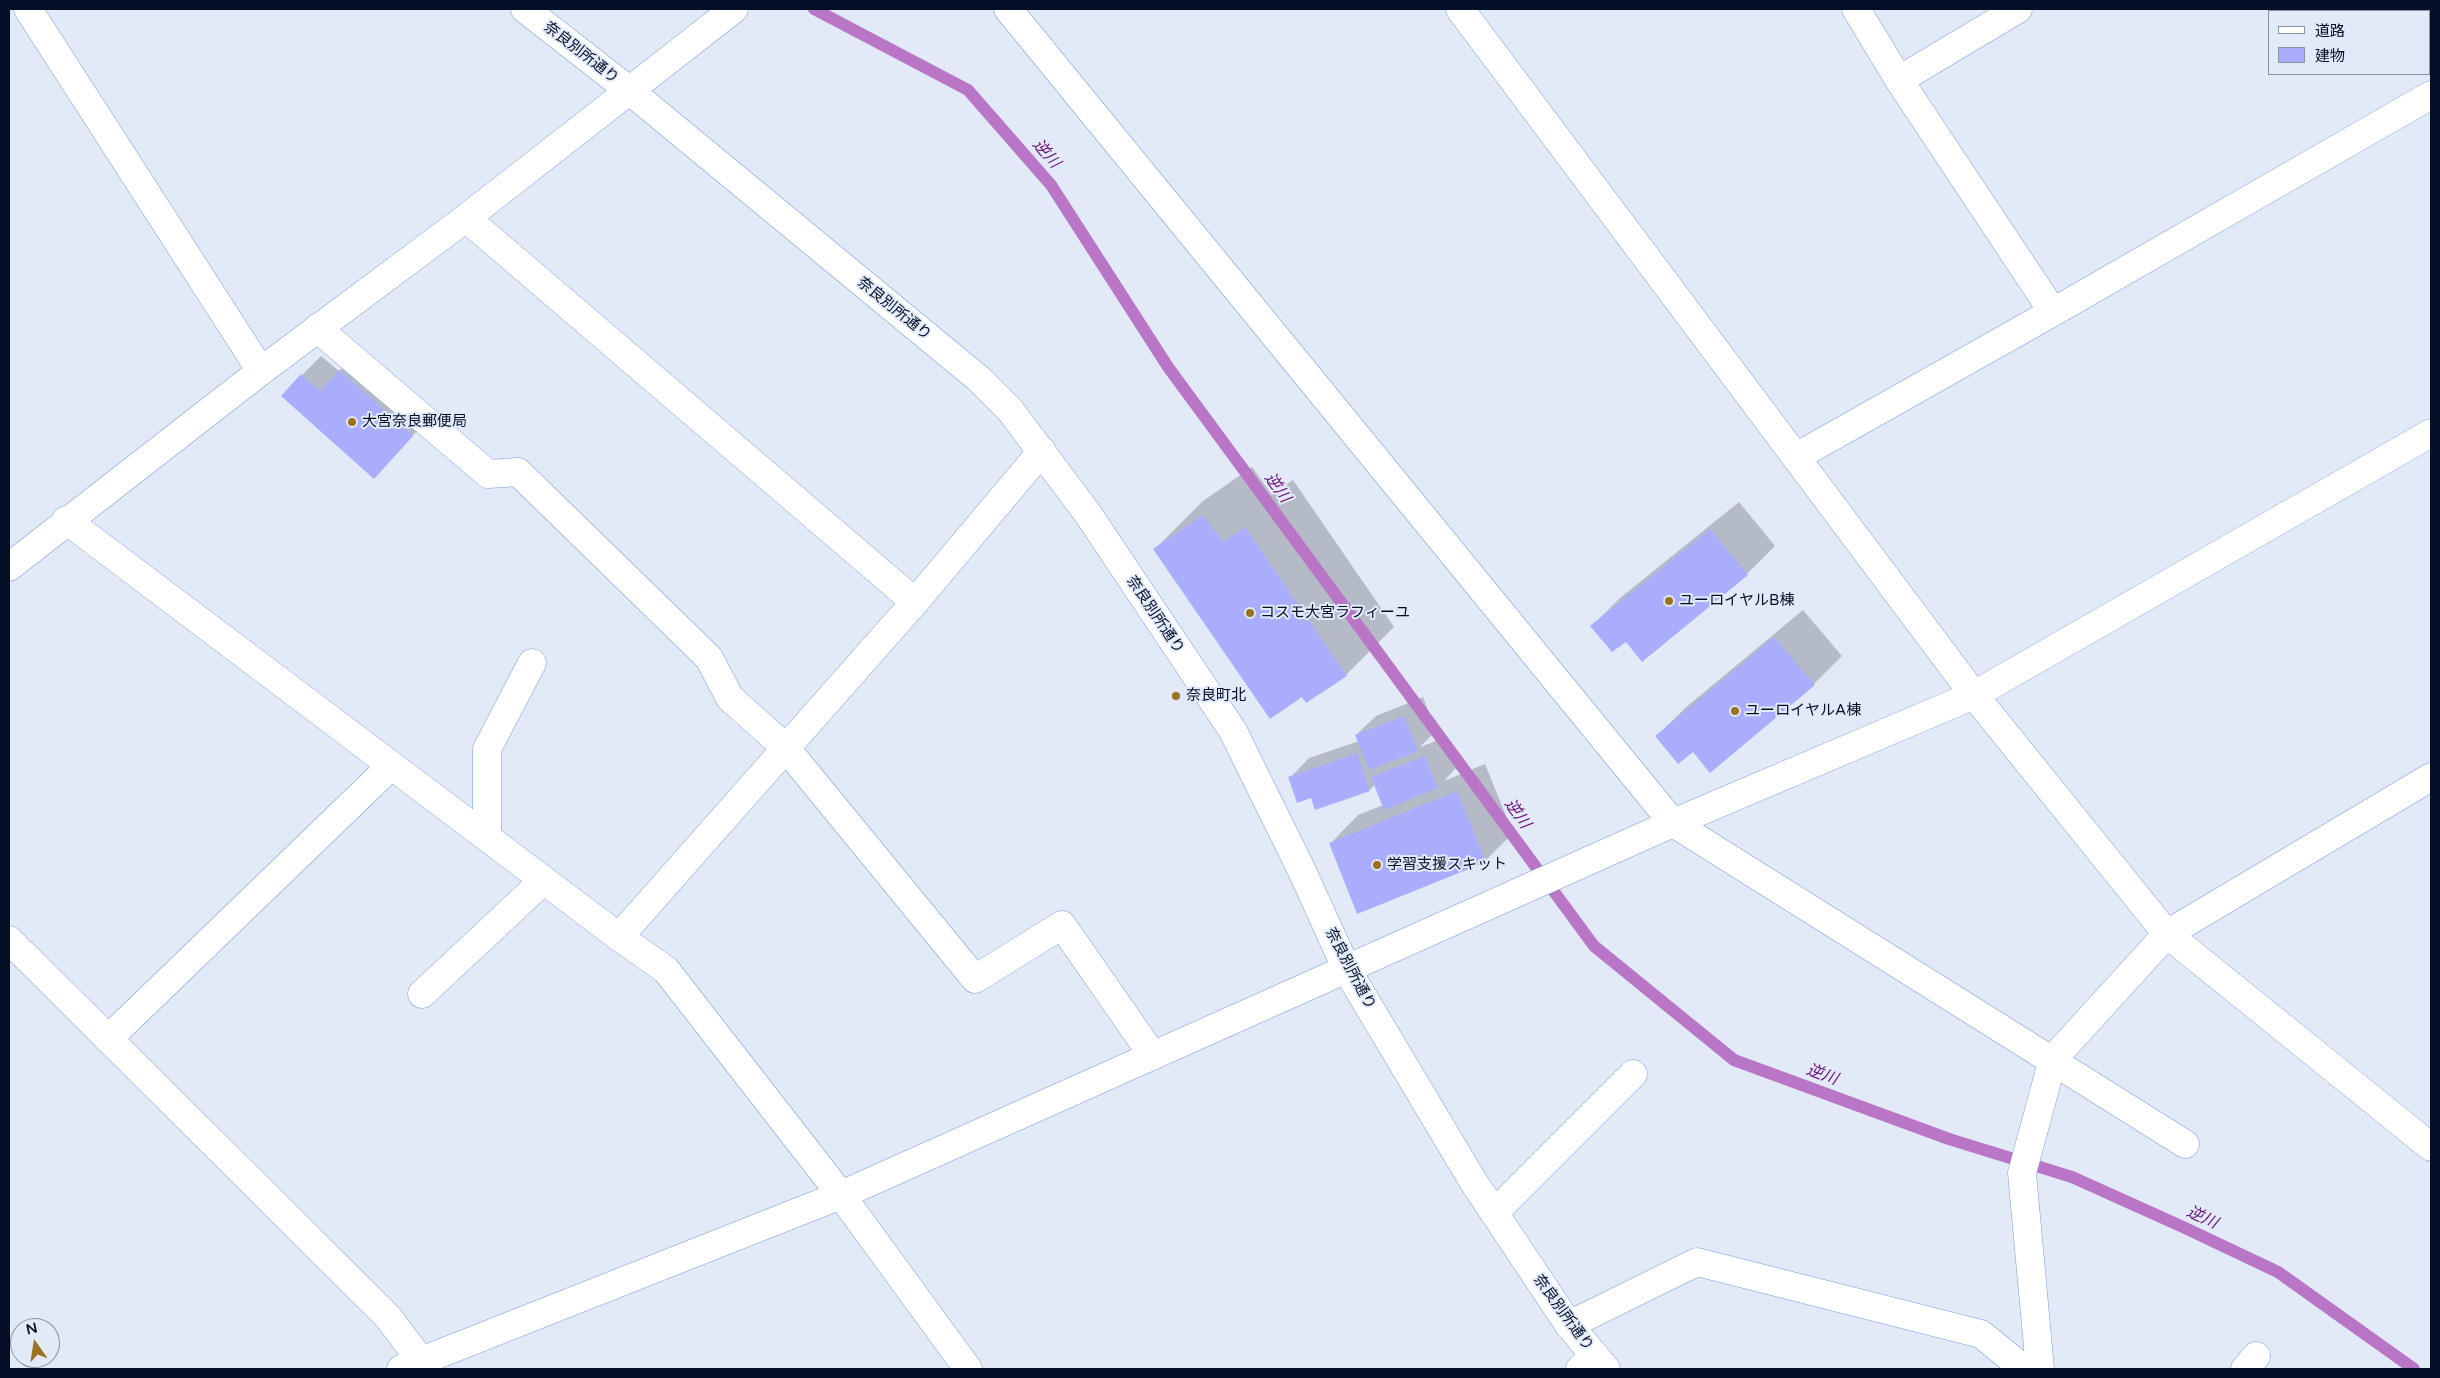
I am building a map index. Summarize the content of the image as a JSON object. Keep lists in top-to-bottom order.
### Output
{
  "streets": {
    "street": ["奈良別所通り"]
  },
  "water": ["逆川"],
  "places": [
    "大宮奈良郵便局",
    "ユーロイヤルB棟",
    "コスモ大宮ラフィーユ",
    "奈良町北",
    "ユーロイヤルA棟",
    "学習支援スキット"
  ],
  "legend": ["道路", "建物"],
  "north": "top"
}
